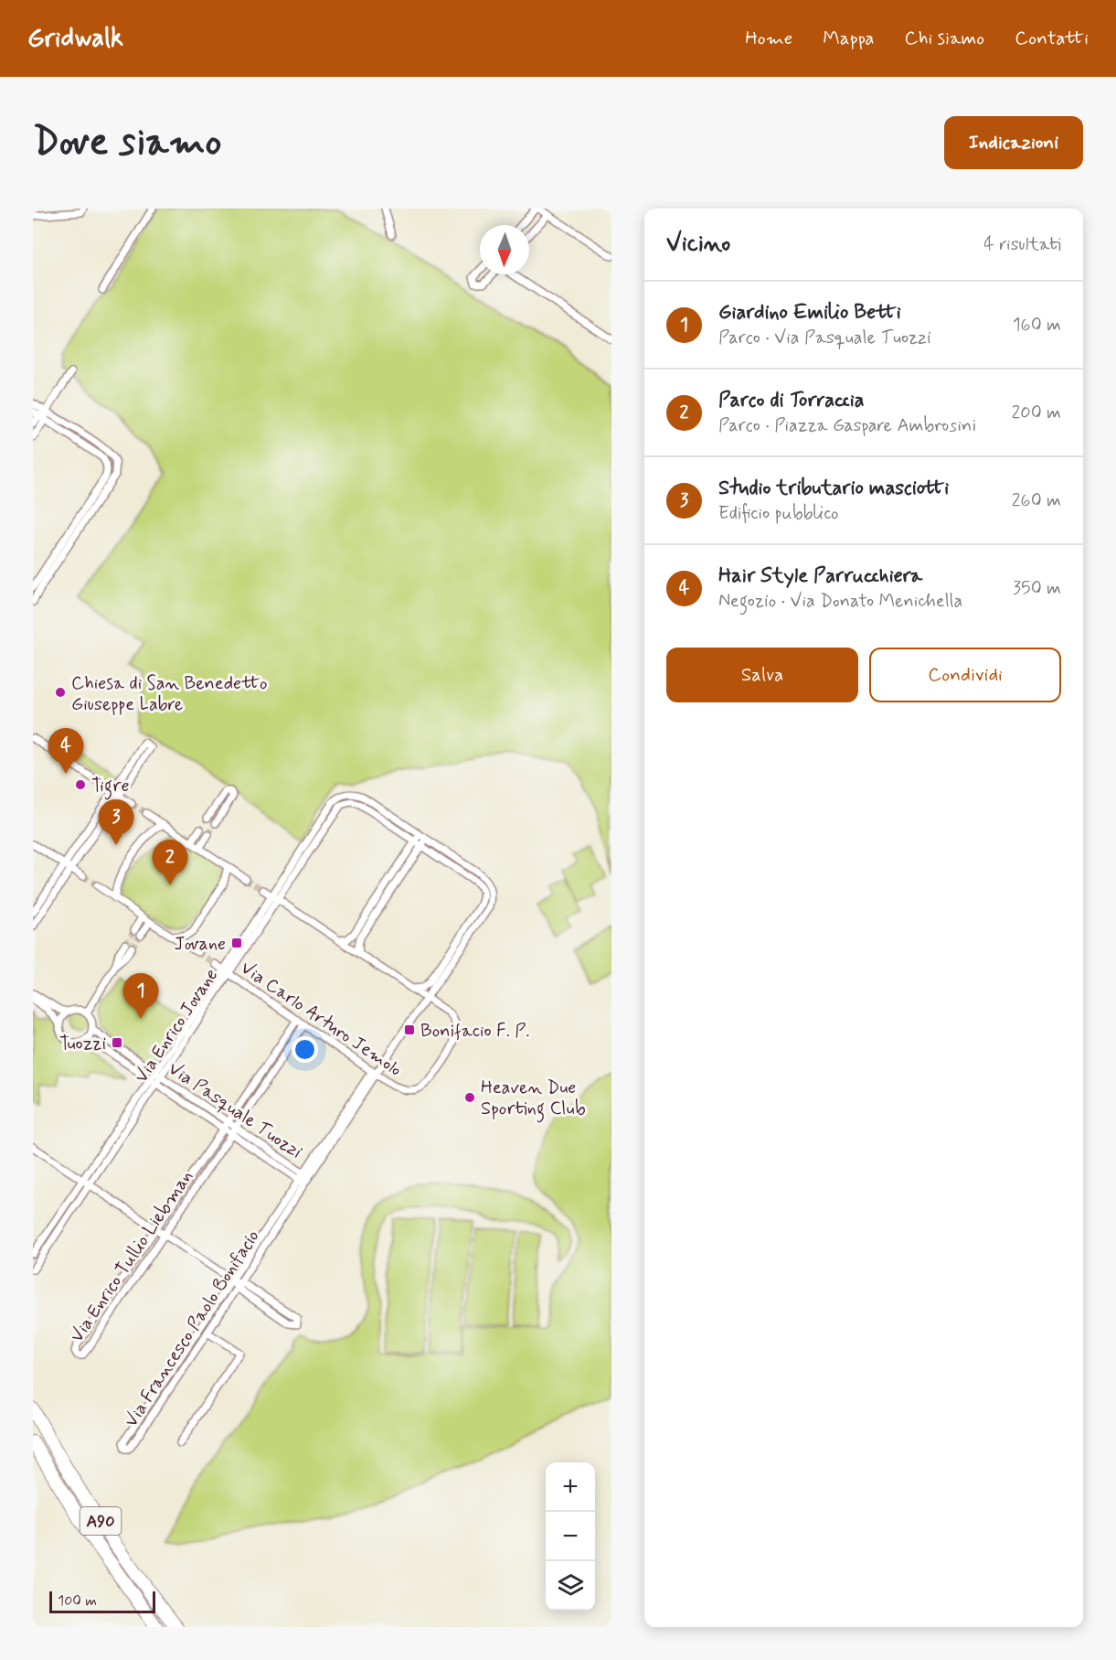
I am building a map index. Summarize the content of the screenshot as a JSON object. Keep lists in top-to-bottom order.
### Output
{
  "streets": {
    "highway": ["A90"],
    "street": [
      "Via Carlo Arturo Jemolo",
      "Via Enrico Jovane",
      "Via Pasquale Tuozzi",
      "Via Enrico Tullio Liebman",
      "Via Francesco Paolo Bonifacio"
    ]
  },
  "crossings": [
    ["Via Carlo Arturo Jemolo", "Via Enrico Jovane"],
    ["Via Carlo Arturo Jemolo", "Via Enrico Tullio Liebman"],
    ["Via Carlo Arturo Jemolo", "Via Francesco Paolo Bonifacio"],
    ["Via Enrico Jovane", "Via Pasquale Tuozzi"],
    ["Via Pasquale Tuozzi", "Via Enrico Tullio Liebman"],
    ["Via Pasquale Tuozzi", "Via Francesco Paolo Bonifacio"]
  ],
  "places": {
    "other": ["Chiesa di San Benedetto Giuseppe Labre", "Tigre", "Heaven Due Sporting Club"],
    "transit": ["Jovane", "Bonifacio F. P.", "Tuozzi"]
  },
  "scale_bar": "100 m",
  "north": "bottom",
  "page": {
    "header": "Gridwalk",
    "nav": [
      "Home",
      "Mappa",
      "Chi siamo",
      "Contatti"
    ],
    "buttons": [
      "Indicazioni",
      ["Salva", "Condividi"]
    ],
    "title": "Dove siamo",
    "heading": ["Vicino", "4 risultati"],
    "list": [
      {
        "mark": "1",
        "name": "Giardino Emilio Betti",
        "note": "Parco · Via Pasquale Tuozzi",
        "value": "160 m"
      },
      {
        "mark": "2",
        "name": "Parco di Torraccia",
        "note": "Parco · Piazza Gaspare Ambrosini",
        "value": "200 m"
      },
      {
        "mark": "3",
        "name": "Studio tributario masciotti",
        "note": "Edificio pubblico",
        "value": "260 m"
      },
      {
        "mark": "4",
        "name": "Hair Style Parrucchiera",
        "note": "Negozio · Via Donato Menichella",
        "value": "350 m"
      }
    ],
    "pins": [
      "4",
      "3",
      "2",
      "1"
    ],
    "map_buttons": ["+", "−"],
    "scale": "100 m"
  }
}
